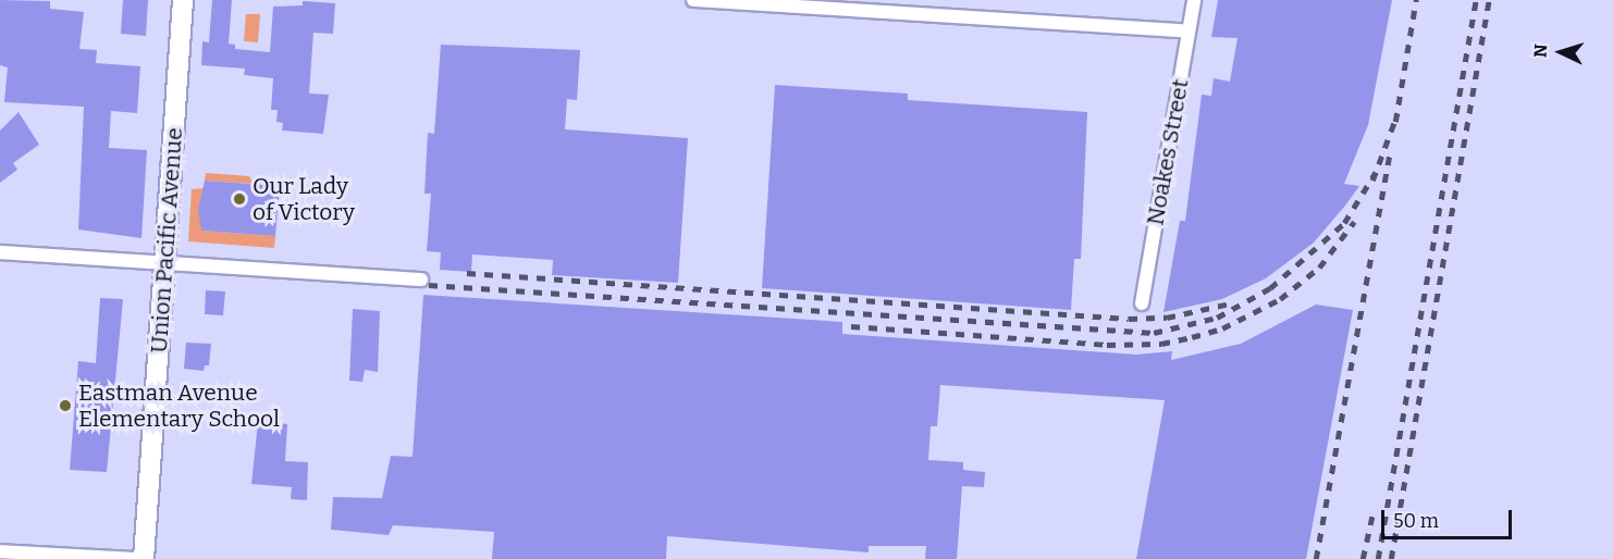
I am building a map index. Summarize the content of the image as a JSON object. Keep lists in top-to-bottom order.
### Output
{
  "streets": {
    "street": ["Noakes Street", "Union Pacific Avenue"]
  },
  "places": ["Our Lady of Victory", "Eastman Avenue Elementary School"],
  "scale_bar": "50 m",
  "north": "left"
}
